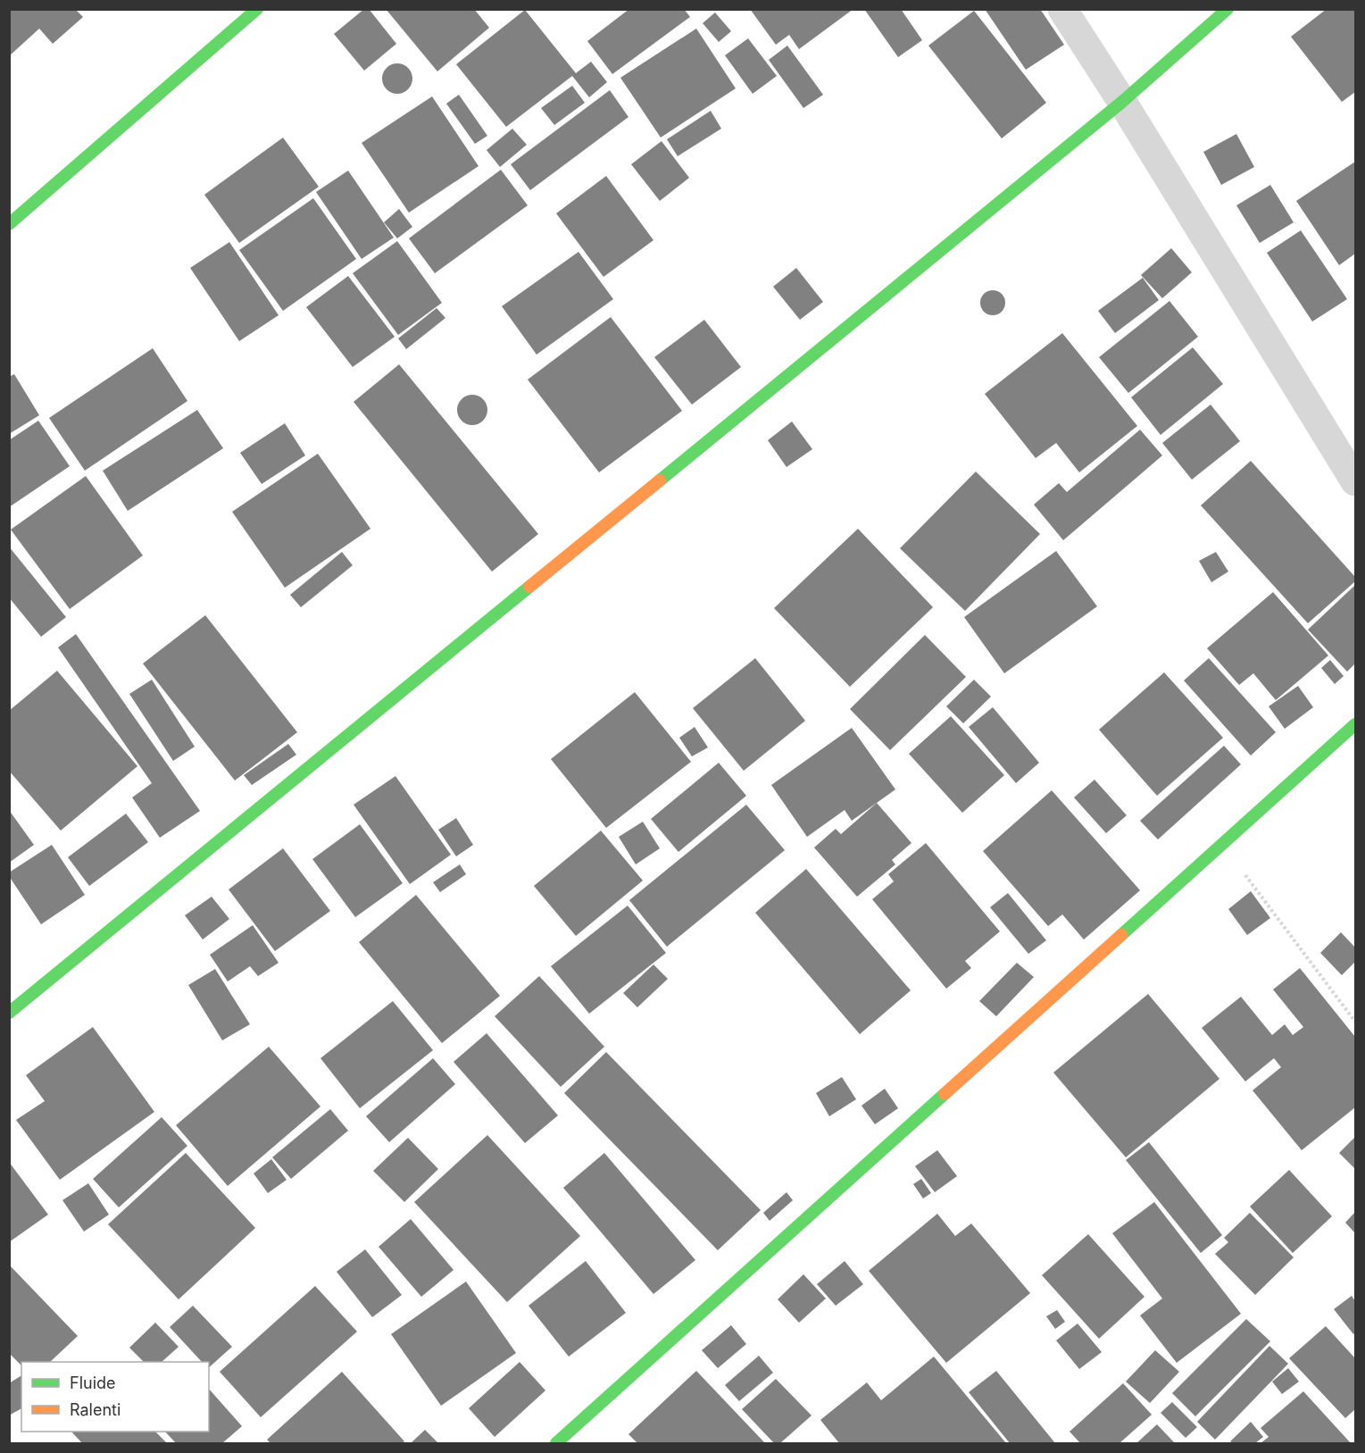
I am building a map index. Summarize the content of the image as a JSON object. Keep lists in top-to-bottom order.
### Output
{
  "legend": ["Fluide", "Ralenti"]
}
